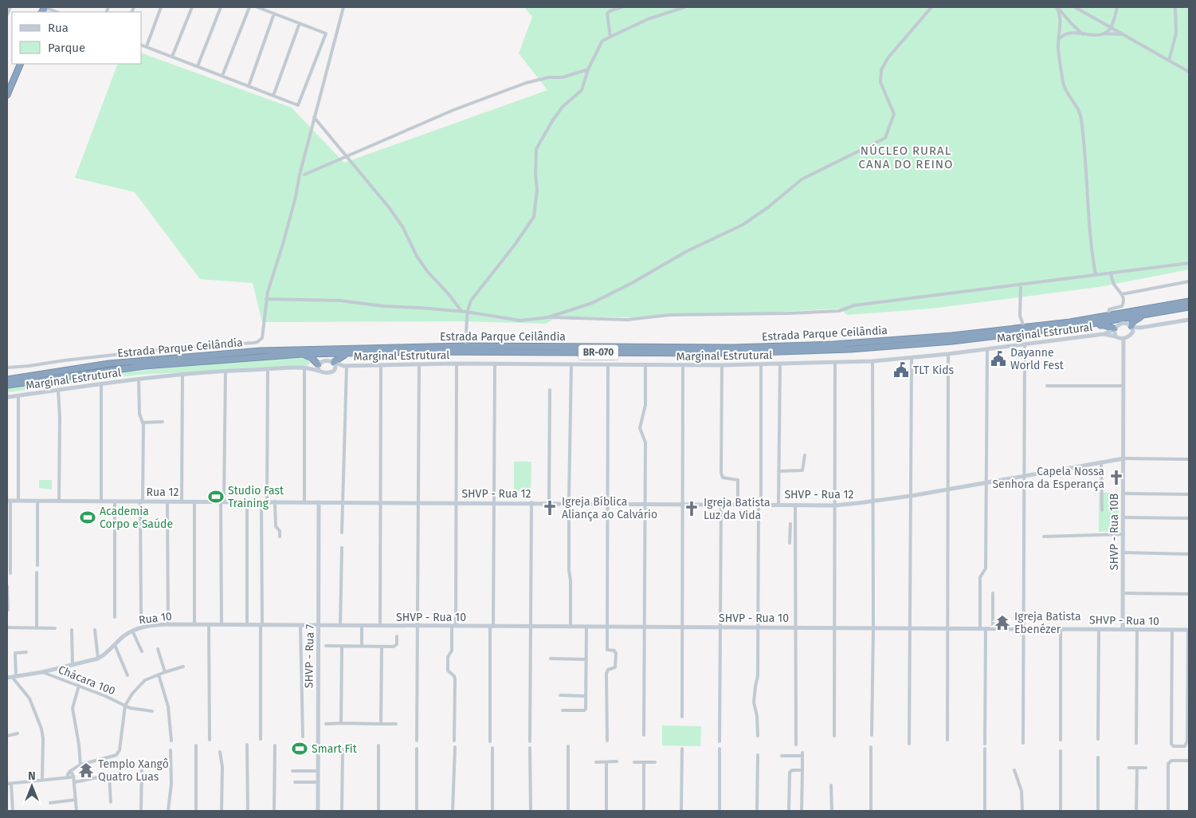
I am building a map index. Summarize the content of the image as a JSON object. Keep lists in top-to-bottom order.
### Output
{
  "streets": {
    "highway": ["Estrada Parque Ceilândia", "BR-070"],
    "street": [
      "Marginal Estrutural",
      "Rua 12",
      "SHVP - Rua 12",
      "SHVP - Rua 10B",
      "SHVP - Rua 10",
      "Rua 10",
      "SHVP - Rua 7",
      "Chácara 100"
    ]
  },
  "crossings": [
    ["Marginal Estrutural", "SHVP - Rua 10B"],
    ["Rua 12", "SHVP - Rua 12"],
    ["Rua 12", "SHVP - Rua 7"],
    ["SHVP - Rua 12", "SHVP - Rua 10B"],
    ["SHVP - Rua 12", "SHVP - Rua 7"],
    ["SHVP - Rua 10B", "SHVP - Rua 10"],
    ["SHVP - Rua 10", "Rua 10"],
    ["SHVP - Rua 10", "SHVP - Rua 7"],
    ["Rua 10", "SHVP - Rua 7"],
    ["Rua 10", "Chácara 100"]
  ],
  "districts": ["NÚCLEO RURAL CANA DO REINO"],
  "places": {
    "public building": ["Dayanne World Fest", "TLT Kids"],
    "church": ["Capela Nossa Senhora da Esperança", "Igreja Bíblica Aliança ao Calvário", "Igreja Batista Luz da Vida"],
    "sports": ["Studio Fast Training", "Academia Corpo e Saúde", "Smart Fit"],
    "temple": ["Igreja Batista Ebenézer", "Templo Xangô Quatro Luas"]
  },
  "legend": ["Rua", "Parque"],
  "north": "top"
}
